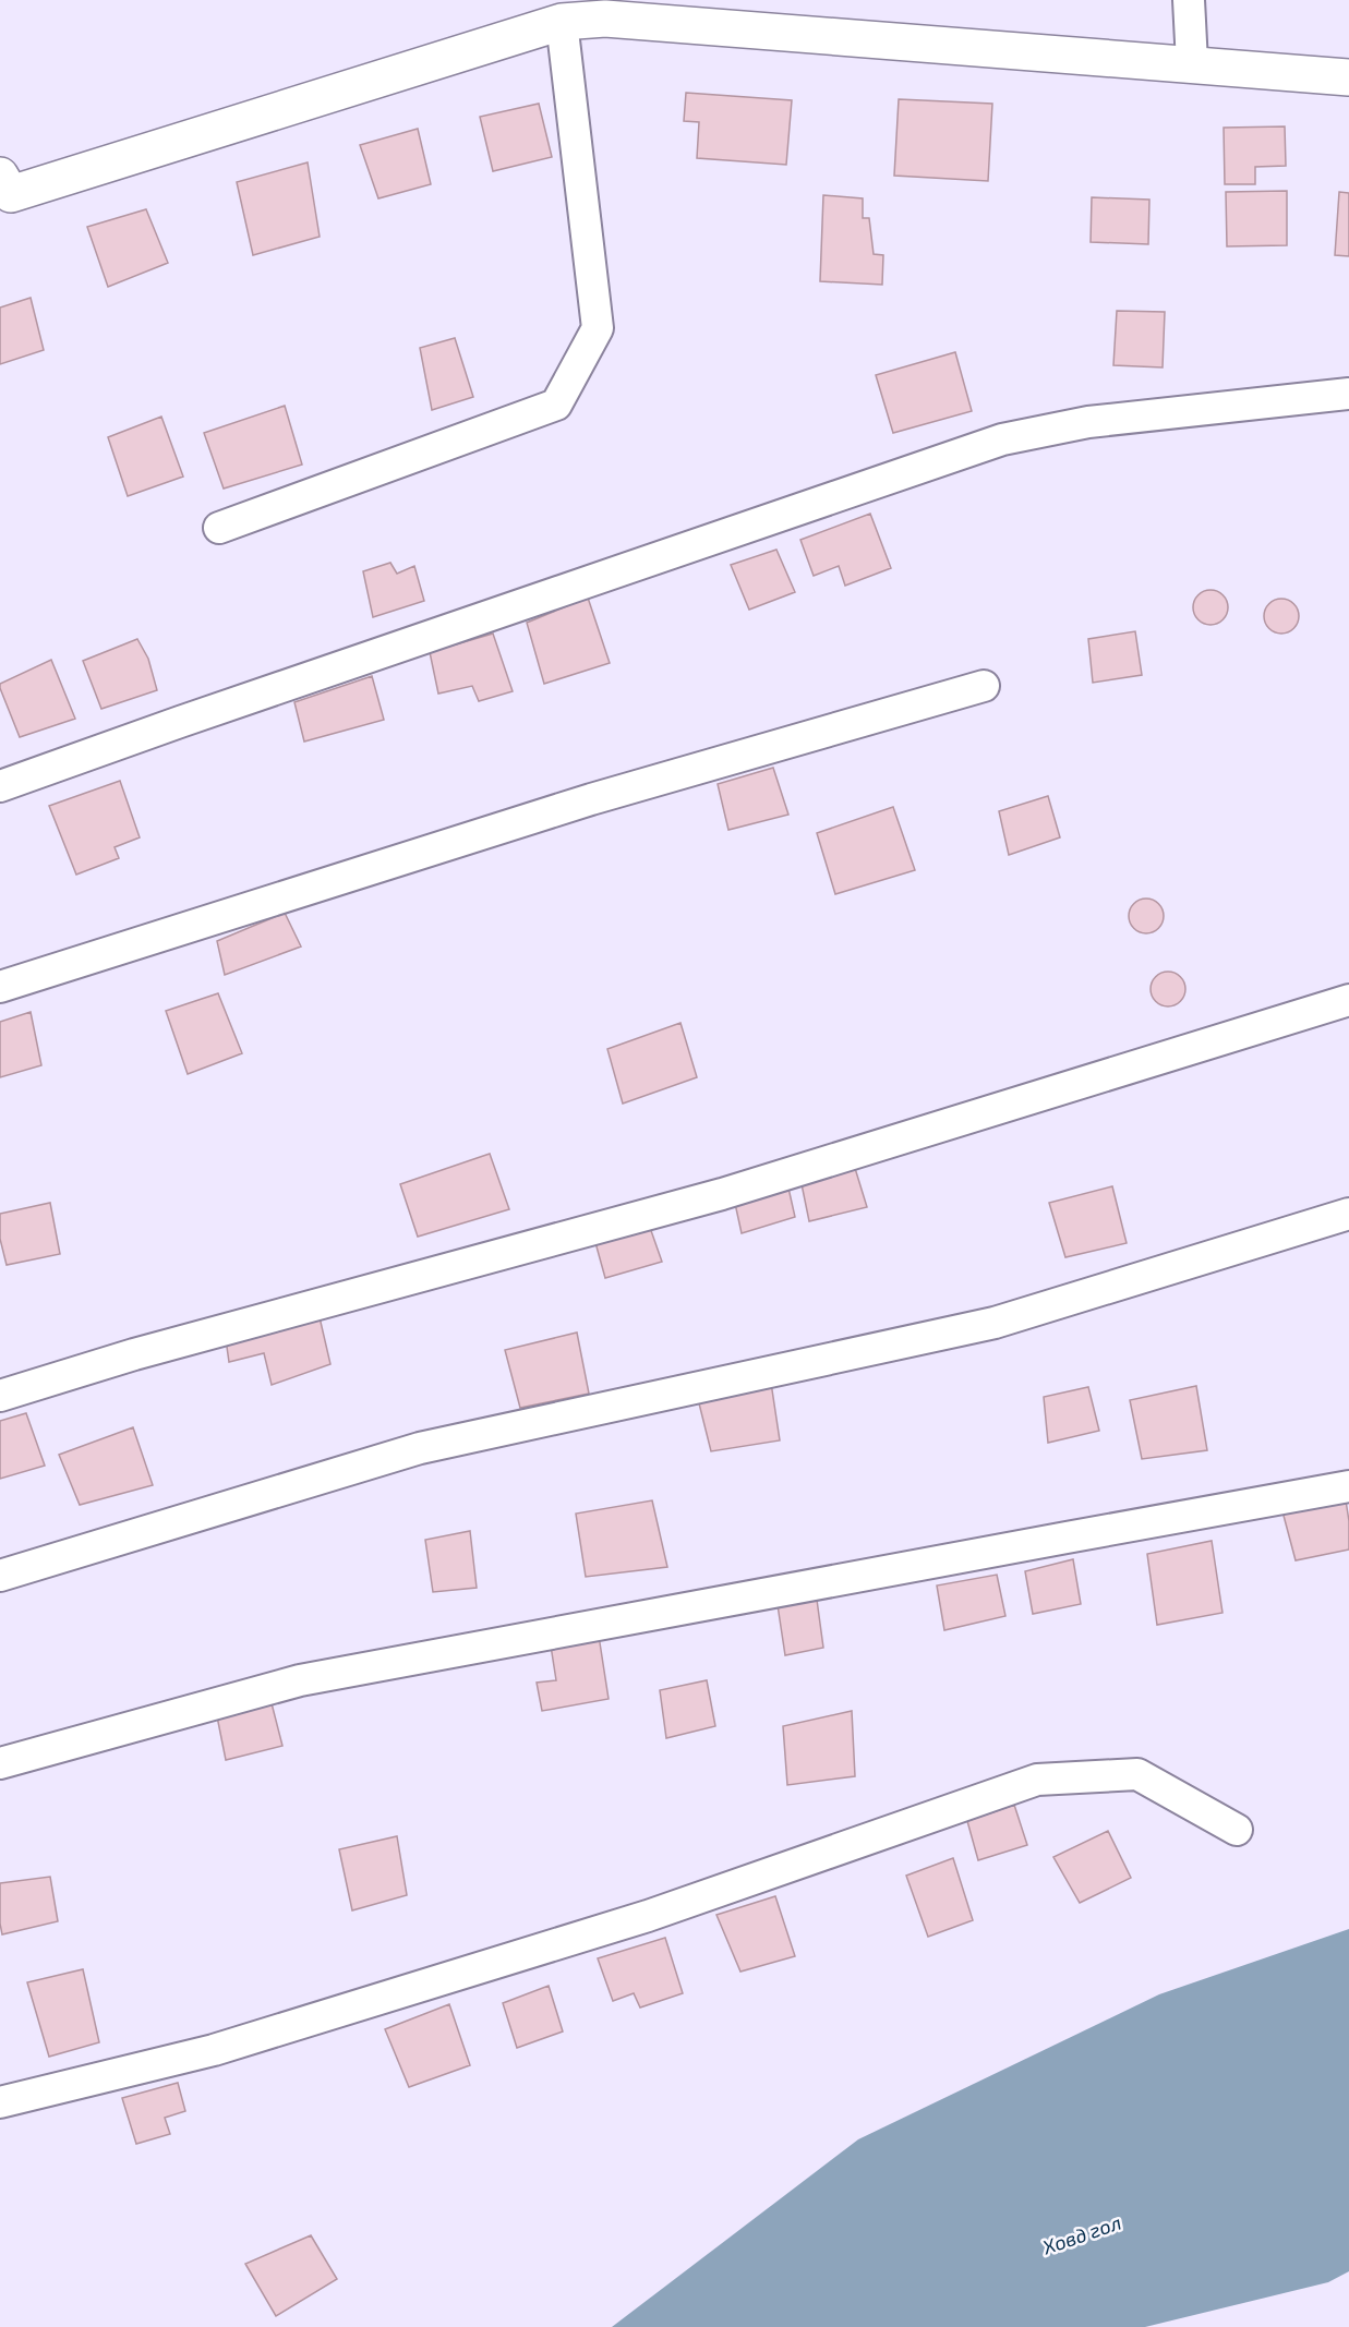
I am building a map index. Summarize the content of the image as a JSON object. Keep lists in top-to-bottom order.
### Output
{
  "water": ["Ховд гол"]
}
